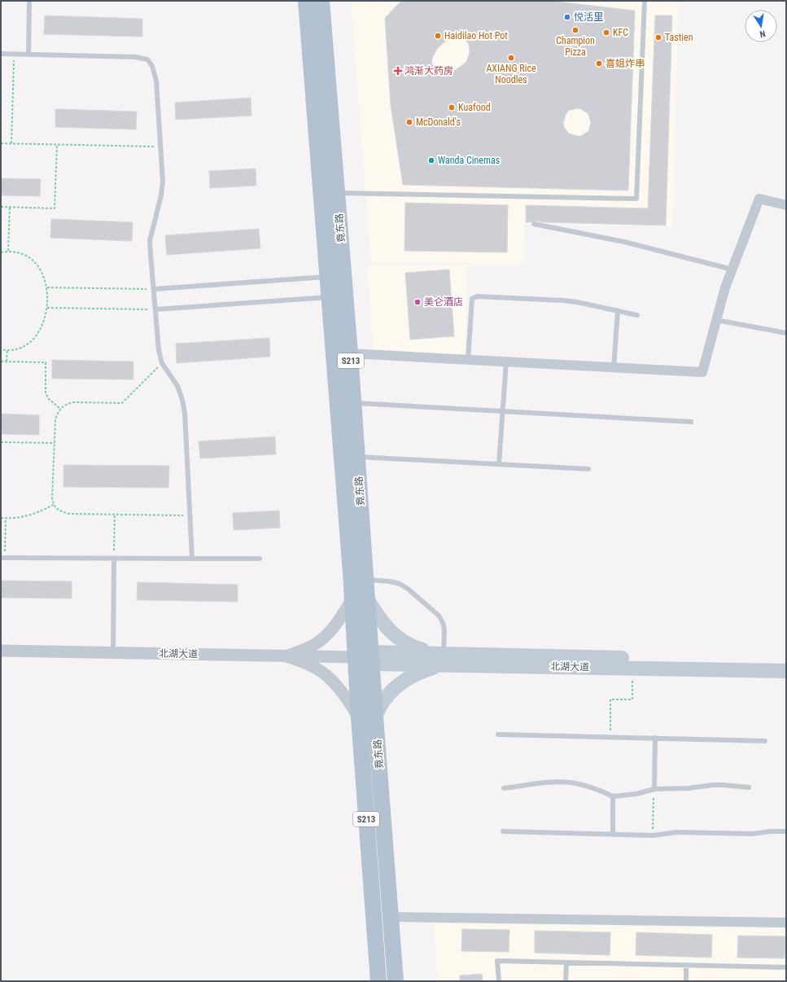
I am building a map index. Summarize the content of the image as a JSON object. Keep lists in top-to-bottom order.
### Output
{
  "streets": {
    "main road": ["竟东路", "S213", "北湖大道"]
  },
  "crossings": [
    ["竟东路", "北湖大道"]
  ],
  "places": {
    "other": [
      "悦活里",
      "Champion Pizza",
      "KFC",
      "Haidilao Hot Pot",
      "Tastien",
      "AXIANG Rice Noodles",
      "喜姐炸串",
      "Kuafood",
      "McDonald's",
      "Wanda Cinemas",
      "美仑酒店"
    ],
    "health": ["鸿渐大药房"]
  },
  "north": "bottom"
}
